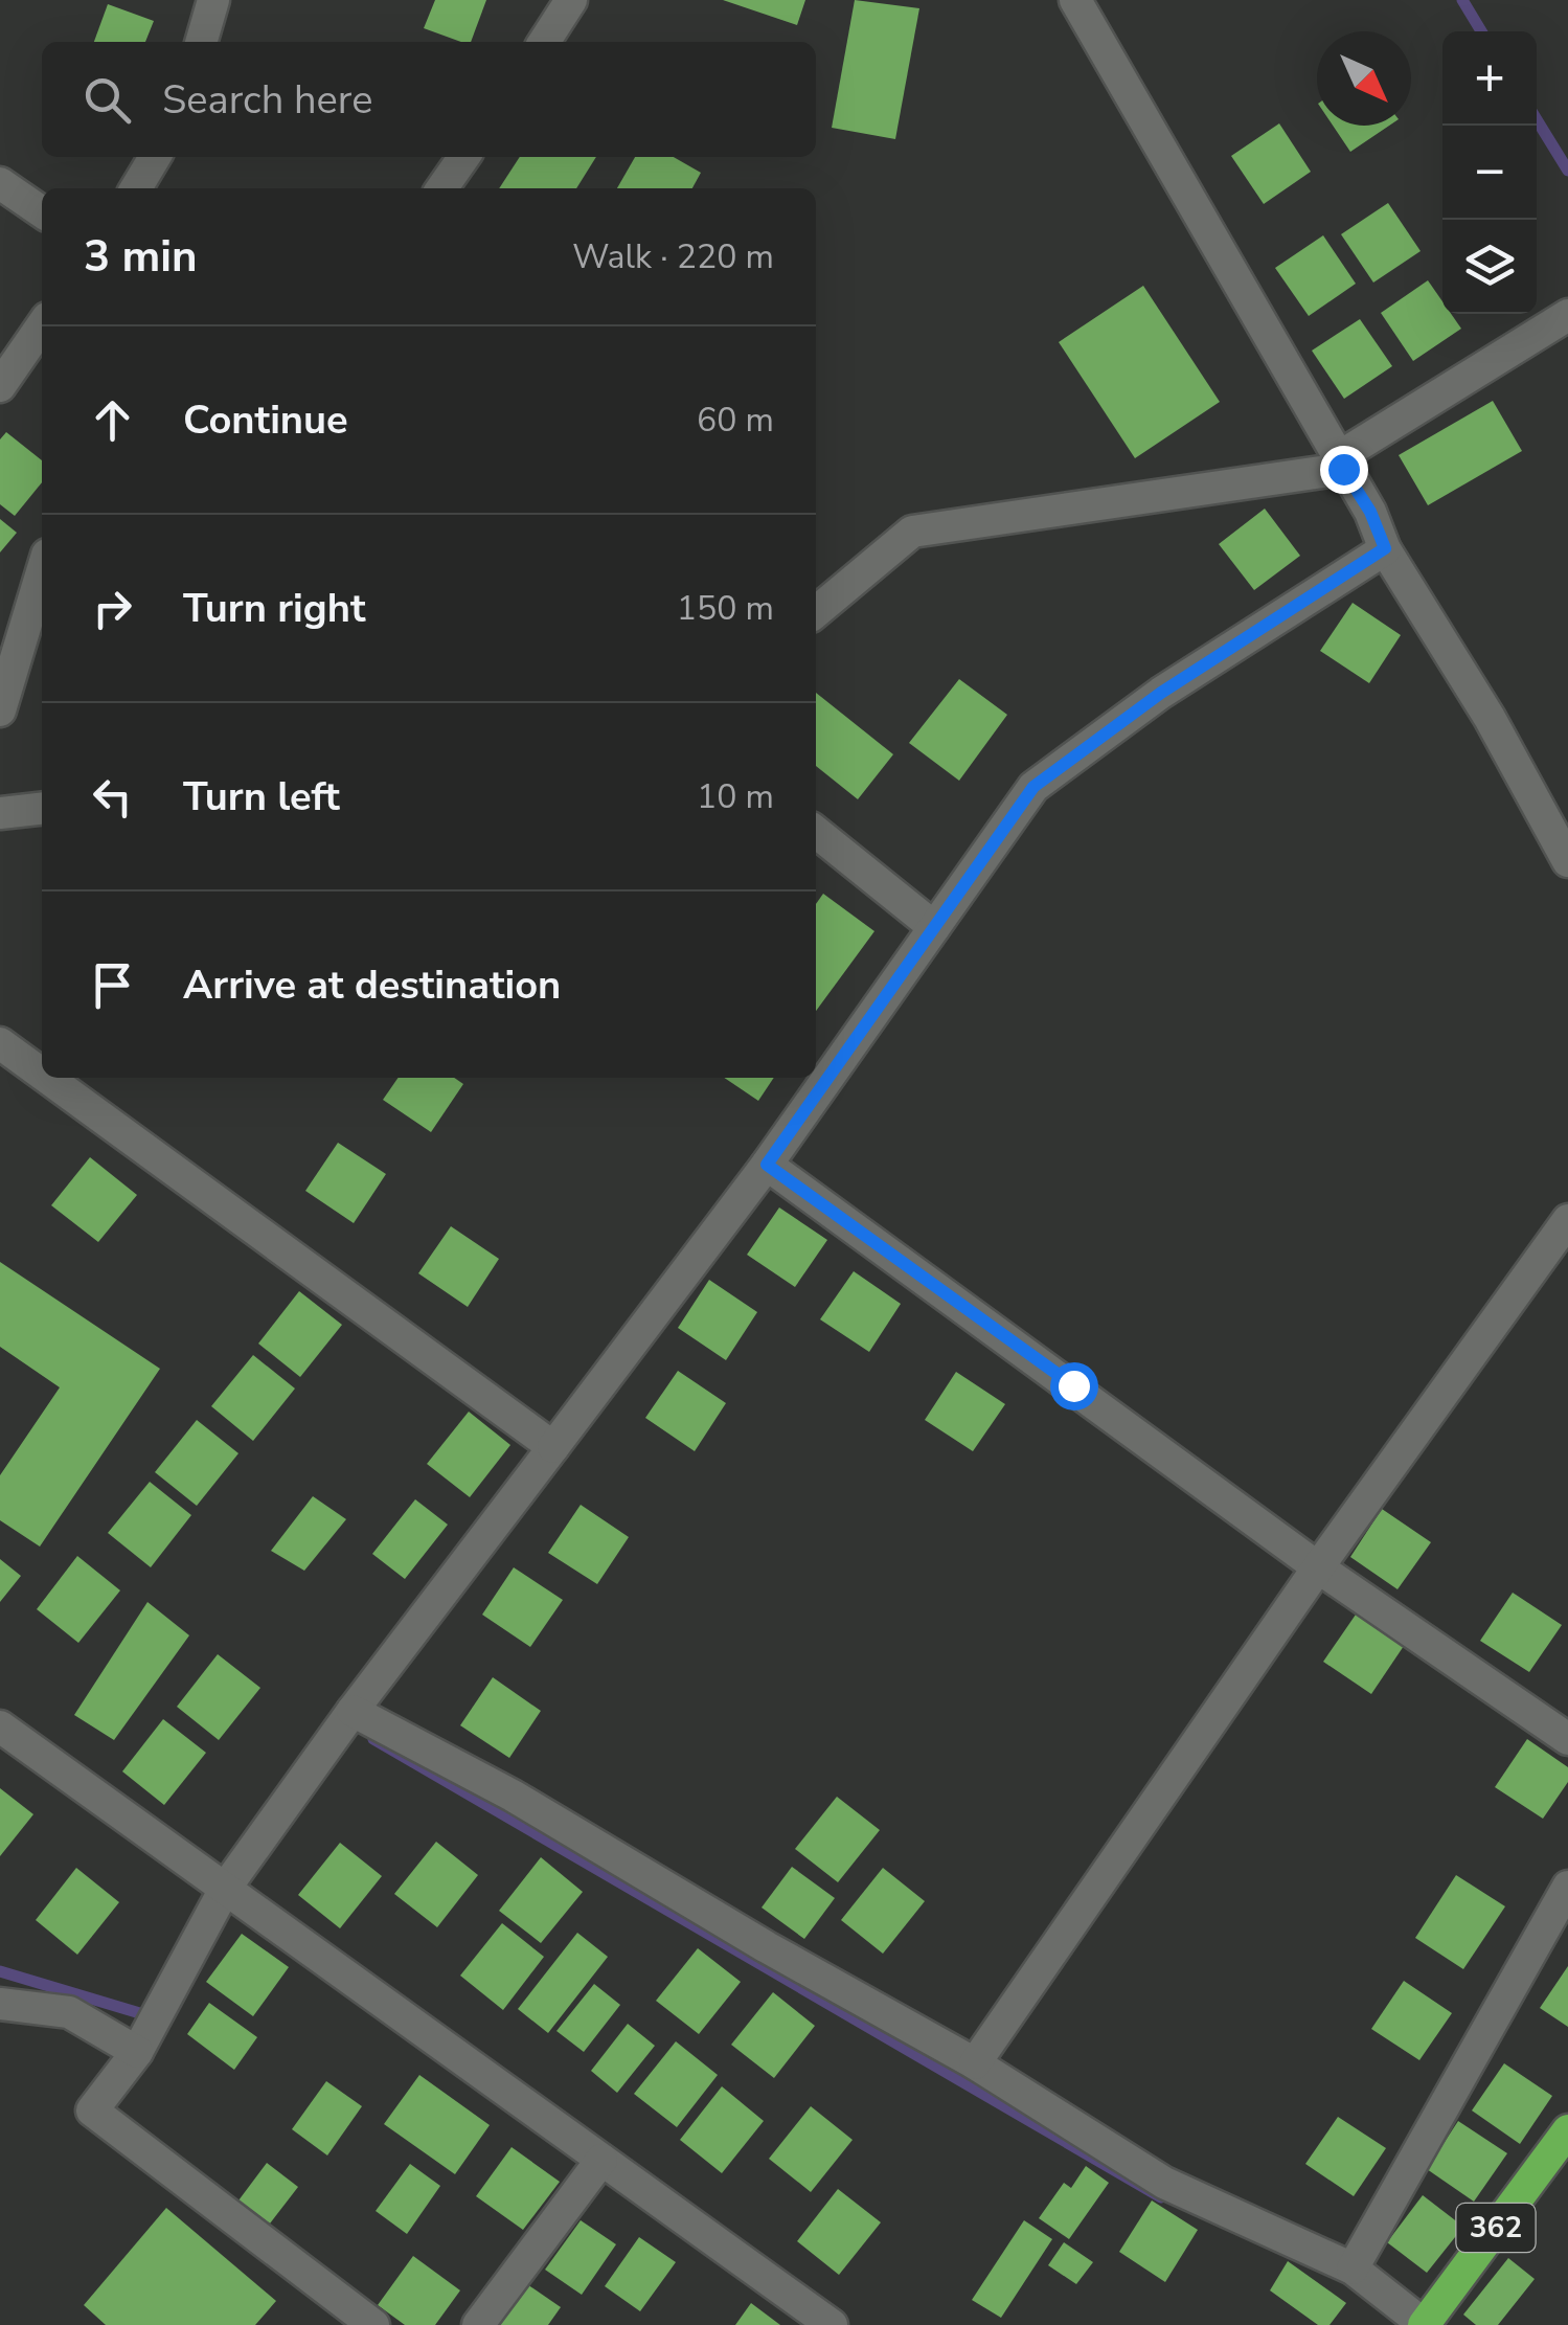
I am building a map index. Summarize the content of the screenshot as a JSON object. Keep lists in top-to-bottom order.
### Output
{
  "streets": {
    "highway": ["362"]
  },
  "north": "bottom right",
  "page": {
    "map_buttons": ["+", "−"],
    "search": "Search here",
    "heading": ["3 min", "Walk · 220 m"],
    "list": [
      ["Continue", "60 m"],
      ["Turn right", "150 m"],
      ["Turn left", "10 m"],
      "Arrive at destination"
    ]
  }
}
